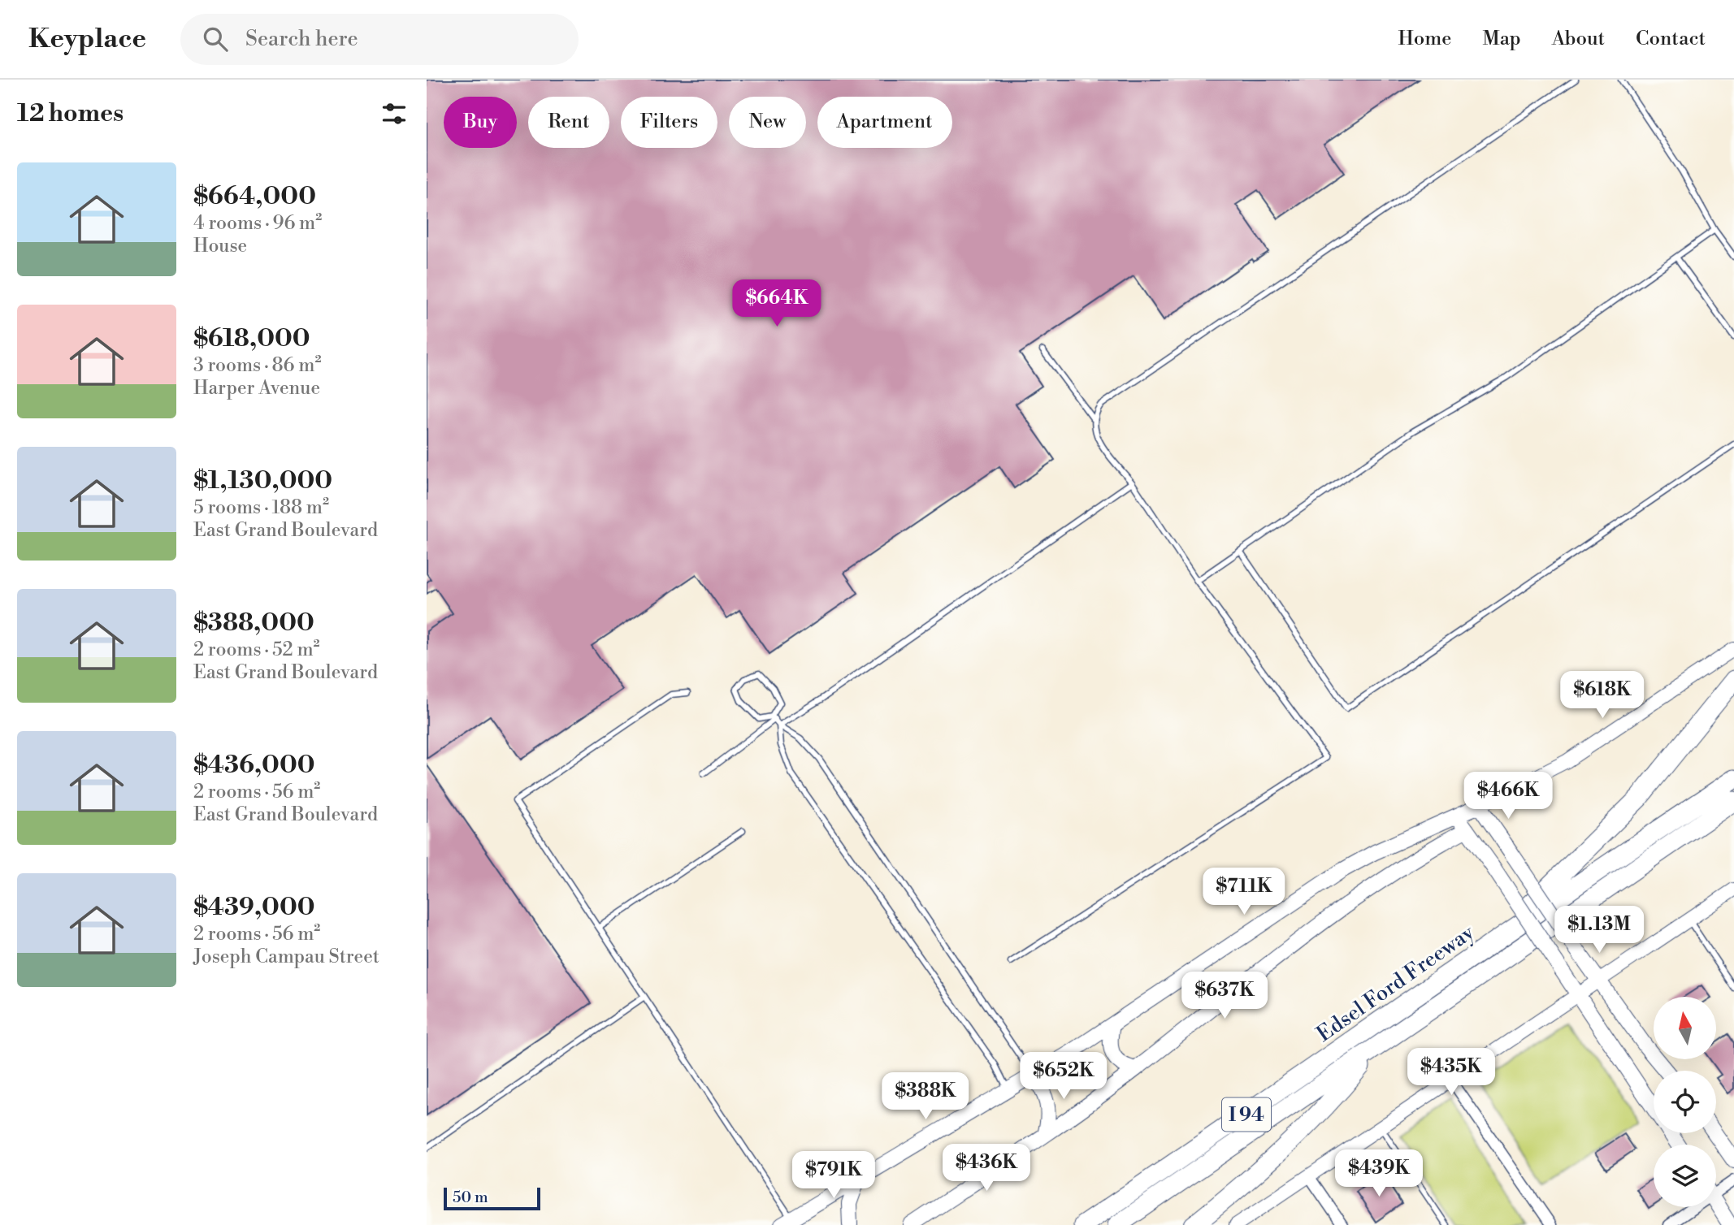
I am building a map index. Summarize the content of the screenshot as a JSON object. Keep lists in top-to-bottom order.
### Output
{
  "streets": {
    "highway": ["Edsel Ford Freeway", "I 94"]
  },
  "scale_bar": "50 m",
  "north": "top",
  "page": {
    "header": "Keyplace",
    "search": "Search here",
    "nav": [
      "Home",
      "Map",
      "About",
      "Contact"
    ],
    "heading": "12 homes",
    "chip": [
      "Buy",
      "Rent",
      "Filters",
      "New",
      "Apartment"
    ],
    "list": [
      {
        "name": "$664,000",
        "note": "4 rooms · 96 m² · House"
      },
      {
        "name": "$618,000",
        "note": "3 rooms · 86 m² · Harper Avenue"
      },
      {
        "name": "$1,130,000",
        "note": "5 rooms · 188 m² · East Grand Boulevard"
      },
      {
        "name": "$388,000",
        "note": "2 rooms · 52 m² · East Grand Boulevard"
      },
      {
        "name": "$436,000",
        "note": "2 rooms · 56 m² · East Grand Boulevard"
      },
      {
        "name": "$439,000",
        "note": "2 rooms · 56 m² · Joseph Campau Street"
      }
    ],
    "price": [
      "$664K",
      "$618K",
      "$466K",
      "$711K",
      "$1.13M",
      "$637K",
      "$435K",
      "$652K",
      "$388K",
      "$436K",
      "$439K",
      "$791K"
    ],
    "scale": "50 m"
  }
}
